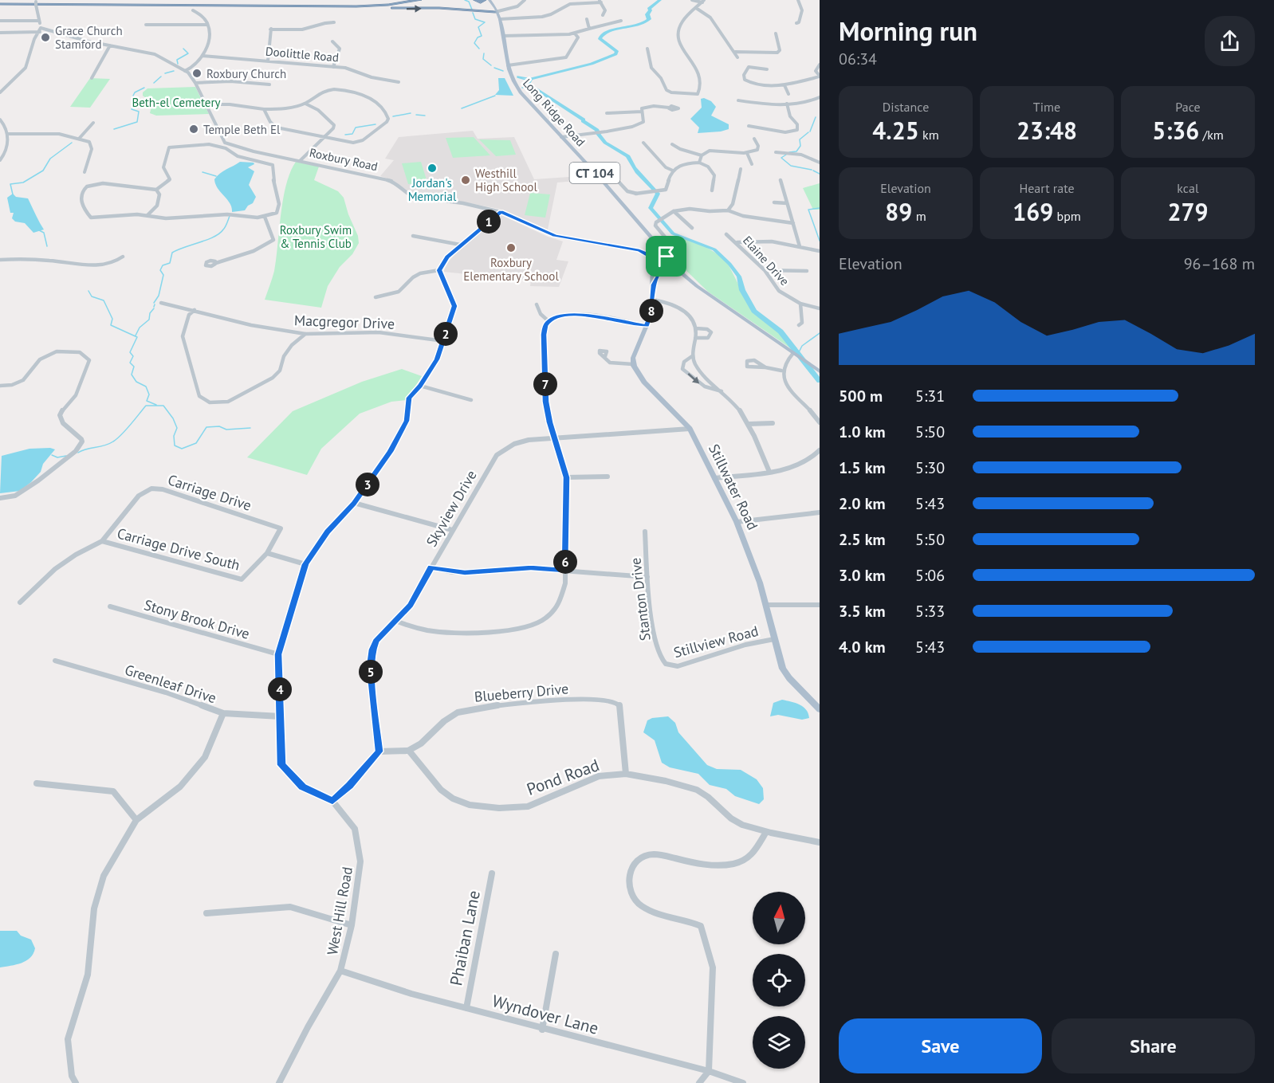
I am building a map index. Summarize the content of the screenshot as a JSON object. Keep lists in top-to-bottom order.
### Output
{
  "streets": {
    "main road": ["Long Ridge Road", "CT 104", "Stillwater Road"],
    "street": [
      "Doolittle Road",
      "Roxbury Road",
      "Elaine Drive",
      "Macgregor Drive",
      "Carriage Drive",
      "Skyview Drive",
      "Carriage Drive South",
      "Stanton Drive",
      "Stony Brook Drive",
      "Stillview Road",
      "Greenleaf Drive",
      "Blueberry Drive",
      "Pond Road",
      "West Hill Road",
      "Phaiban Lane",
      "Wyndover Lane"
    ]
  },
  "crossings": [
    ["Macgregor Drive", "West Hill Road"],
    ["Stillwater Road", "Skyview Drive"],
    ["Stillwater Road", "Stillview Road"],
    ["Carriage Drive", "Carriage Drive South"],
    ["Stanton Drive", "Stillview Road"],
    ["Stony Brook Drive", "West Hill Road"],
    ["Greenleaf Drive", "West Hill Road"],
    ["Blueberry Drive", "Pond Road"],
    ["West Hill Road", "Wyndover Lane"],
    ["Phaiban Lane", "Wyndover Lane"]
  ],
  "parks": ["Beth-el Cemetery", "Roxbury Swim & Tennis Club"],
  "places": [
    "Grace Church Stamford",
    "Roxbury Church",
    "Temple Beth El",
    "Jordan's Memorial",
    "Westhill High School",
    "Roxbury Elementary School"
  ],
  "north": "top",
  "page": {
    "heading": ["Morning run", "06:34"],
    "stats": [
      ["Distance", "4.25 km"],
      ["Time", "23:48"],
      ["Pace", "5:36 /km"],
      ["Elevation", "89 m"],
      ["Heart rate", "169 bpm"],
      ["kcal", "279"]
    ],
    "pins": [
      "1",
      "8",
      "2",
      "7",
      "3",
      "6",
      "5",
      "4"
    ],
    "chart": ["Elevation", "96–168 m"],
    "list": [
      {
        "name": "500 m",
        "note": "5:31"
      },
      {
        "name": "1.0 km",
        "note": "5:50"
      },
      {
        "name": "1.5 km",
        "note": "5:30"
      },
      {
        "name": "2.0 km",
        "note": "5:43"
      },
      {
        "name": "2.5 km",
        "note": "5:50"
      },
      {
        "name": "3.0 km",
        "note": "5:06"
      },
      {
        "name": "3.5 km",
        "note": "5:33"
      },
      {
        "name": "4.0 km",
        "note": "5:43"
      }
    ],
    "buttons": ["Save", "Share"]
  }
}
